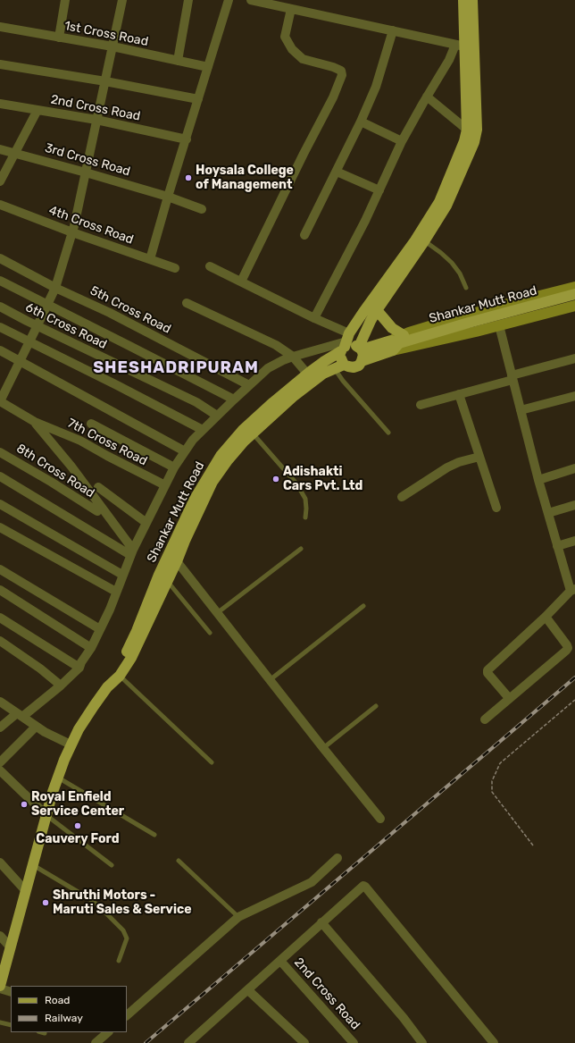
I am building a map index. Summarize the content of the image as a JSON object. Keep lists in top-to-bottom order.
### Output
{
  "streets": {
    "main road": ["Shankar Mutt Road"],
    "street": [
      "1st Cross Road",
      "2nd Cross Road",
      "3rd Cross Road",
      "4th Cross Road",
      "5th Cross Road",
      "6th Cross Road",
      "7th Cross Road",
      "8th Cross Road"
    ]
  },
  "districts": ["SHESHADRIPURAM"],
  "places": [
    "Hoysala College of Management",
    "Adishakti Cars Pvt. Ltd",
    "Royal Enfield Service Center",
    "Cauvery Ford",
    "Shruthi Motors - Maruti Sales & Service"
  ],
  "legend": ["Road", "Railway"]
}
